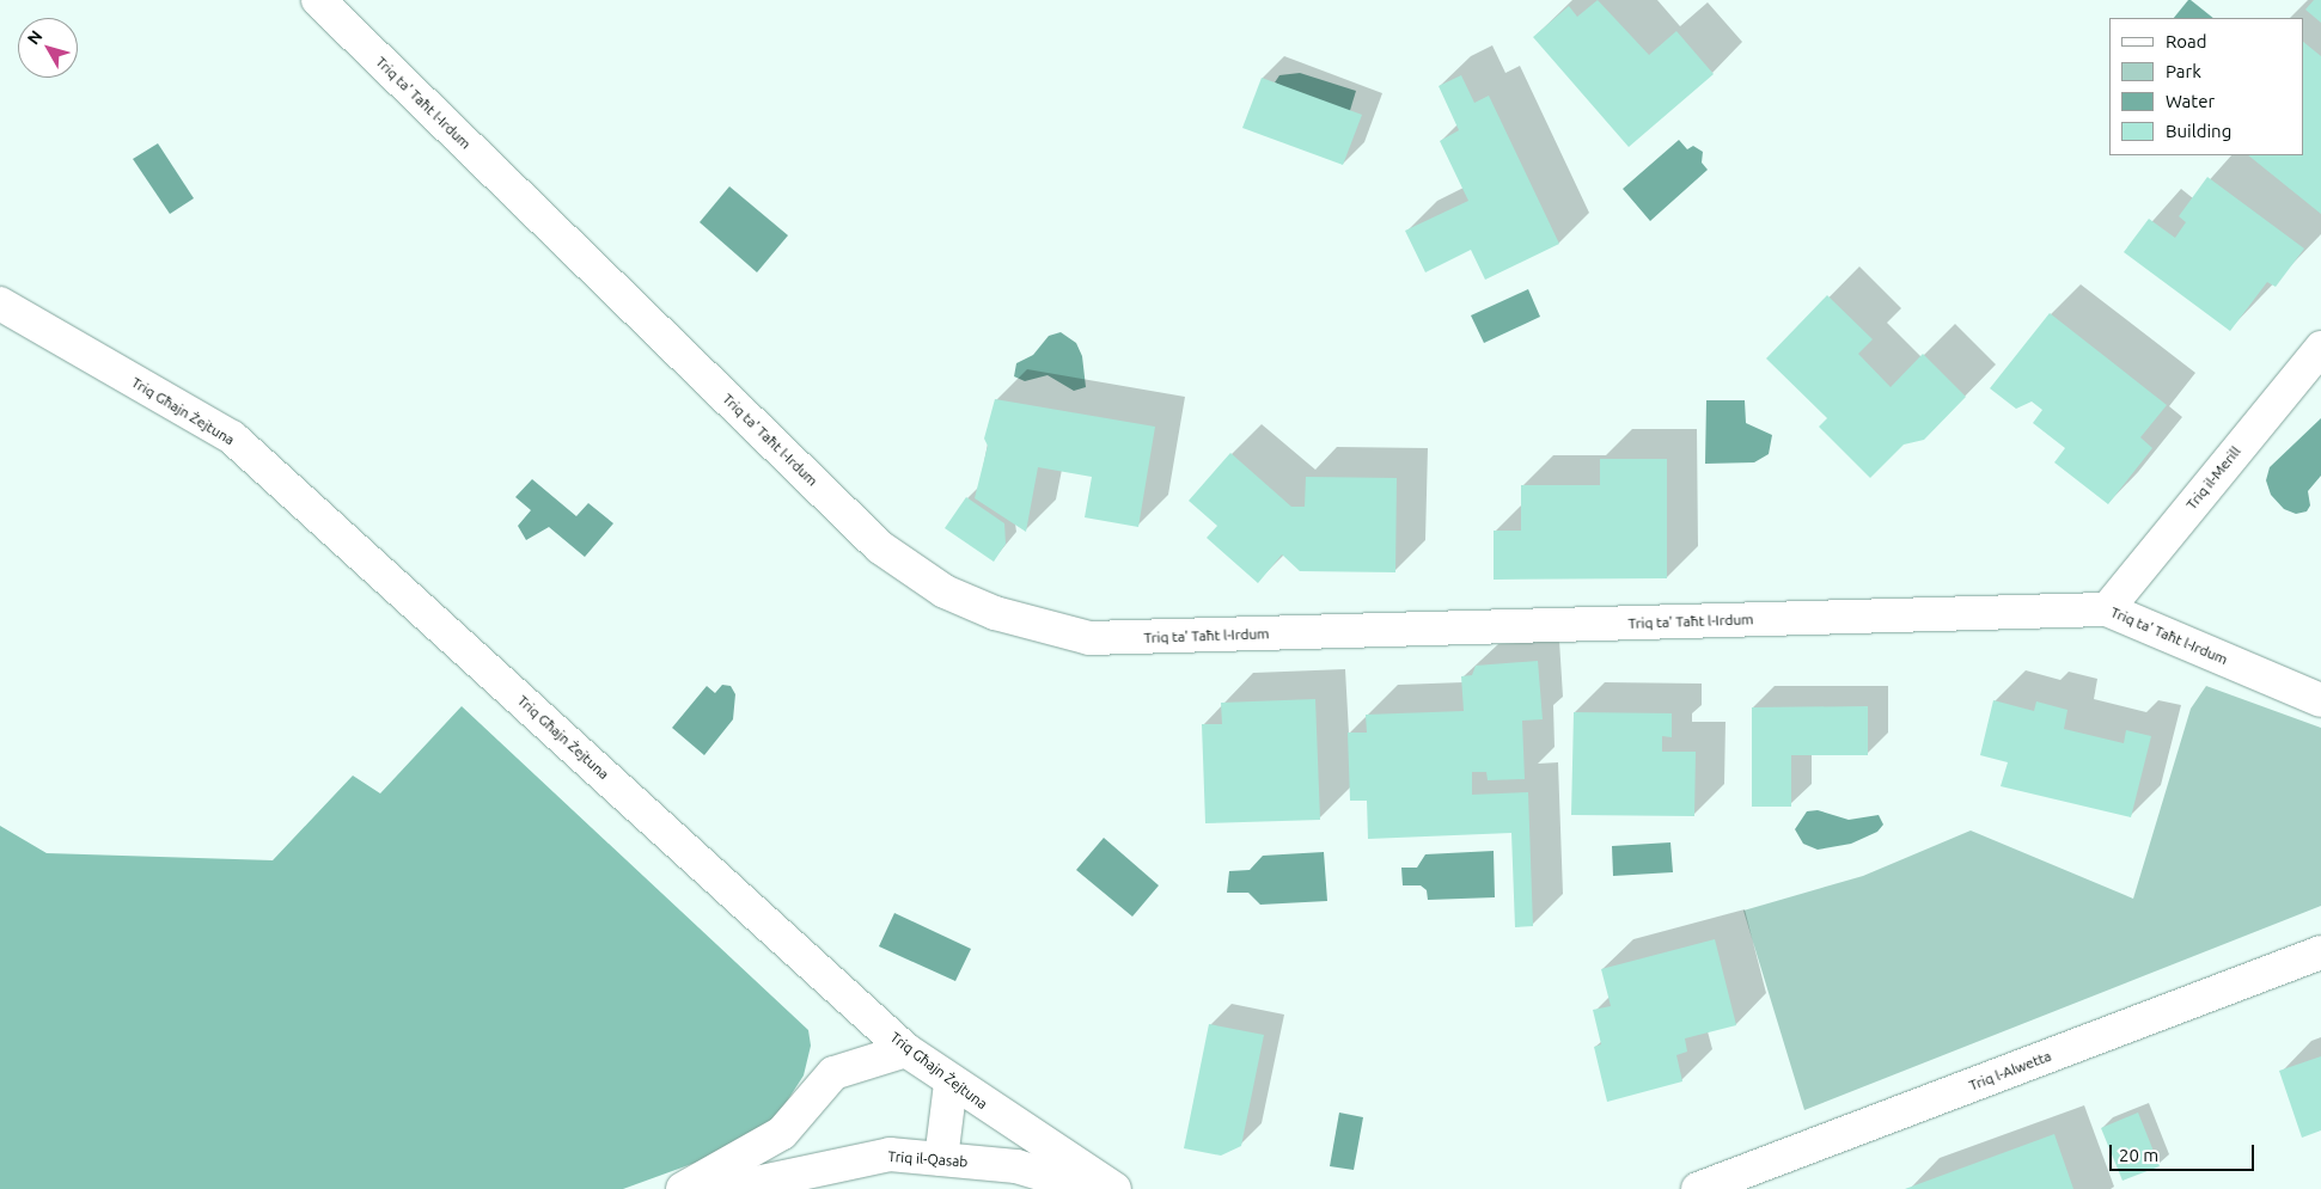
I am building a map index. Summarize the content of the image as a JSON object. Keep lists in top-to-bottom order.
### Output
{
  "streets": {
    "street": [
      "Triq ta' Taħt l-Irdum",
      "Triq Għajn Żejtuna",
      "Triq il-Merill",
      "Triq l-Alwetta",
      "Triq il-Qasab"
    ]
  },
  "crossings": [
    ["Triq ta' Taħt l-Irdum", "Triq il-Merill"]
  ],
  "legend": [
    "Road",
    "Park",
    "Water",
    "Building"
  ],
  "scale_bar": "20 m",
  "north": "top left"
}
